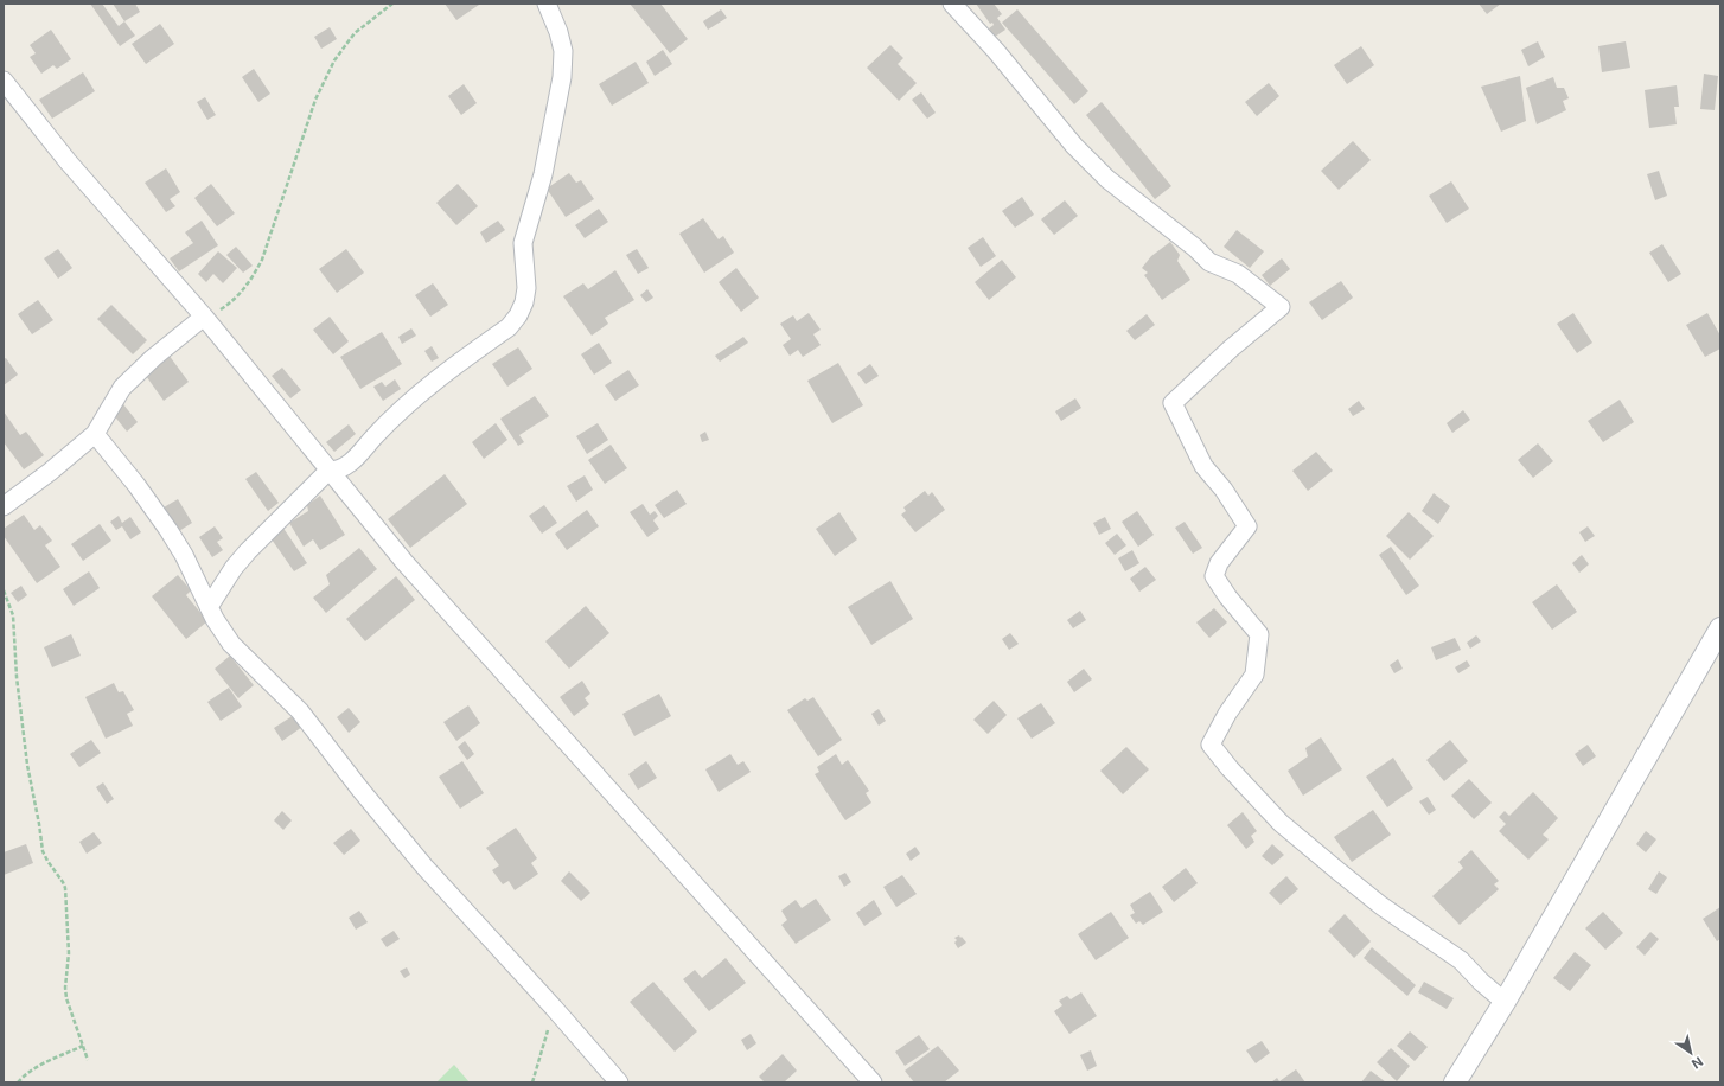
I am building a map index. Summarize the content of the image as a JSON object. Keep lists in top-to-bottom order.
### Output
{
  "north": "bottom right"
}
